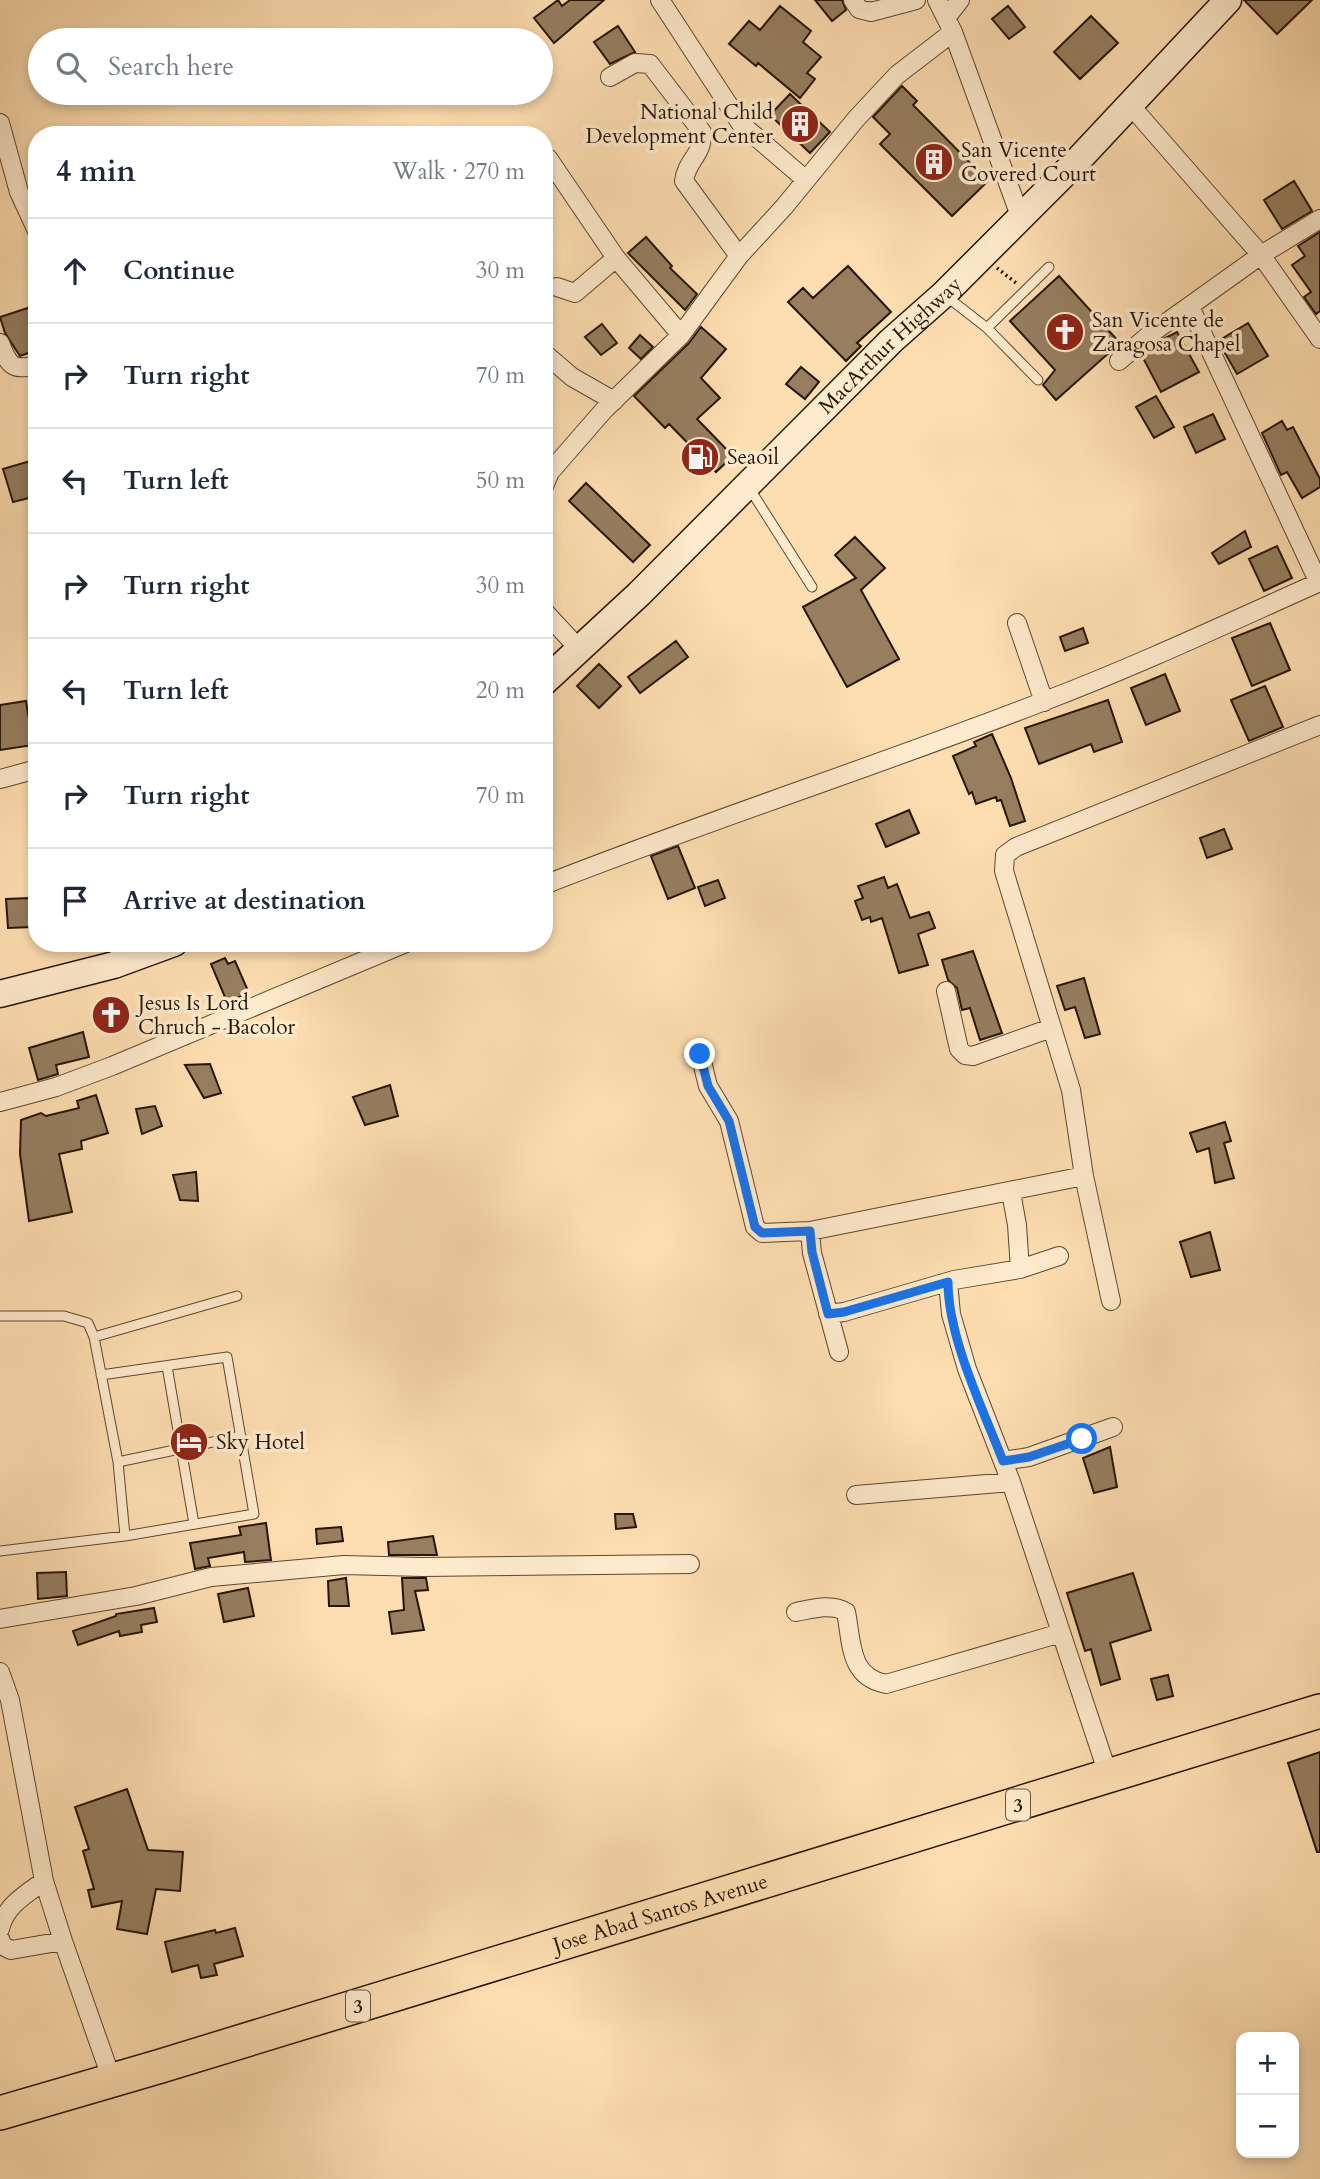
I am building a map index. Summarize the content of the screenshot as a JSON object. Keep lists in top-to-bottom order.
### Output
{
  "streets": {
    "highway": ["3", "Jose Abad Santos Avenue"],
    "main road": ["MacArthur Highway"]
  },
  "places": {
    "building": ["National Child Development Center", "San Vicente Covered Court"],
    "church": ["San Vicente de Zaragosa Chapel", "Jesus Is Lord Chruch - Bacolor"],
    "fuel station": ["Seaoil"],
    "hotel": ["Sky Hotel"]
  },
  "page": {
    "search": "Search here",
    "heading": ["4 min", "Walk · 270 m"],
    "list": [
      ["Continue", "30 m"],
      ["Turn right", "70 m"],
      ["Turn left", "50 m"],
      ["Turn right", "30 m"],
      ["Turn left", "20 m"],
      ["Turn right", "70 m"],
      "Arrive at destination"
    ],
    "map_buttons": ["+", "−"]
  }
}
